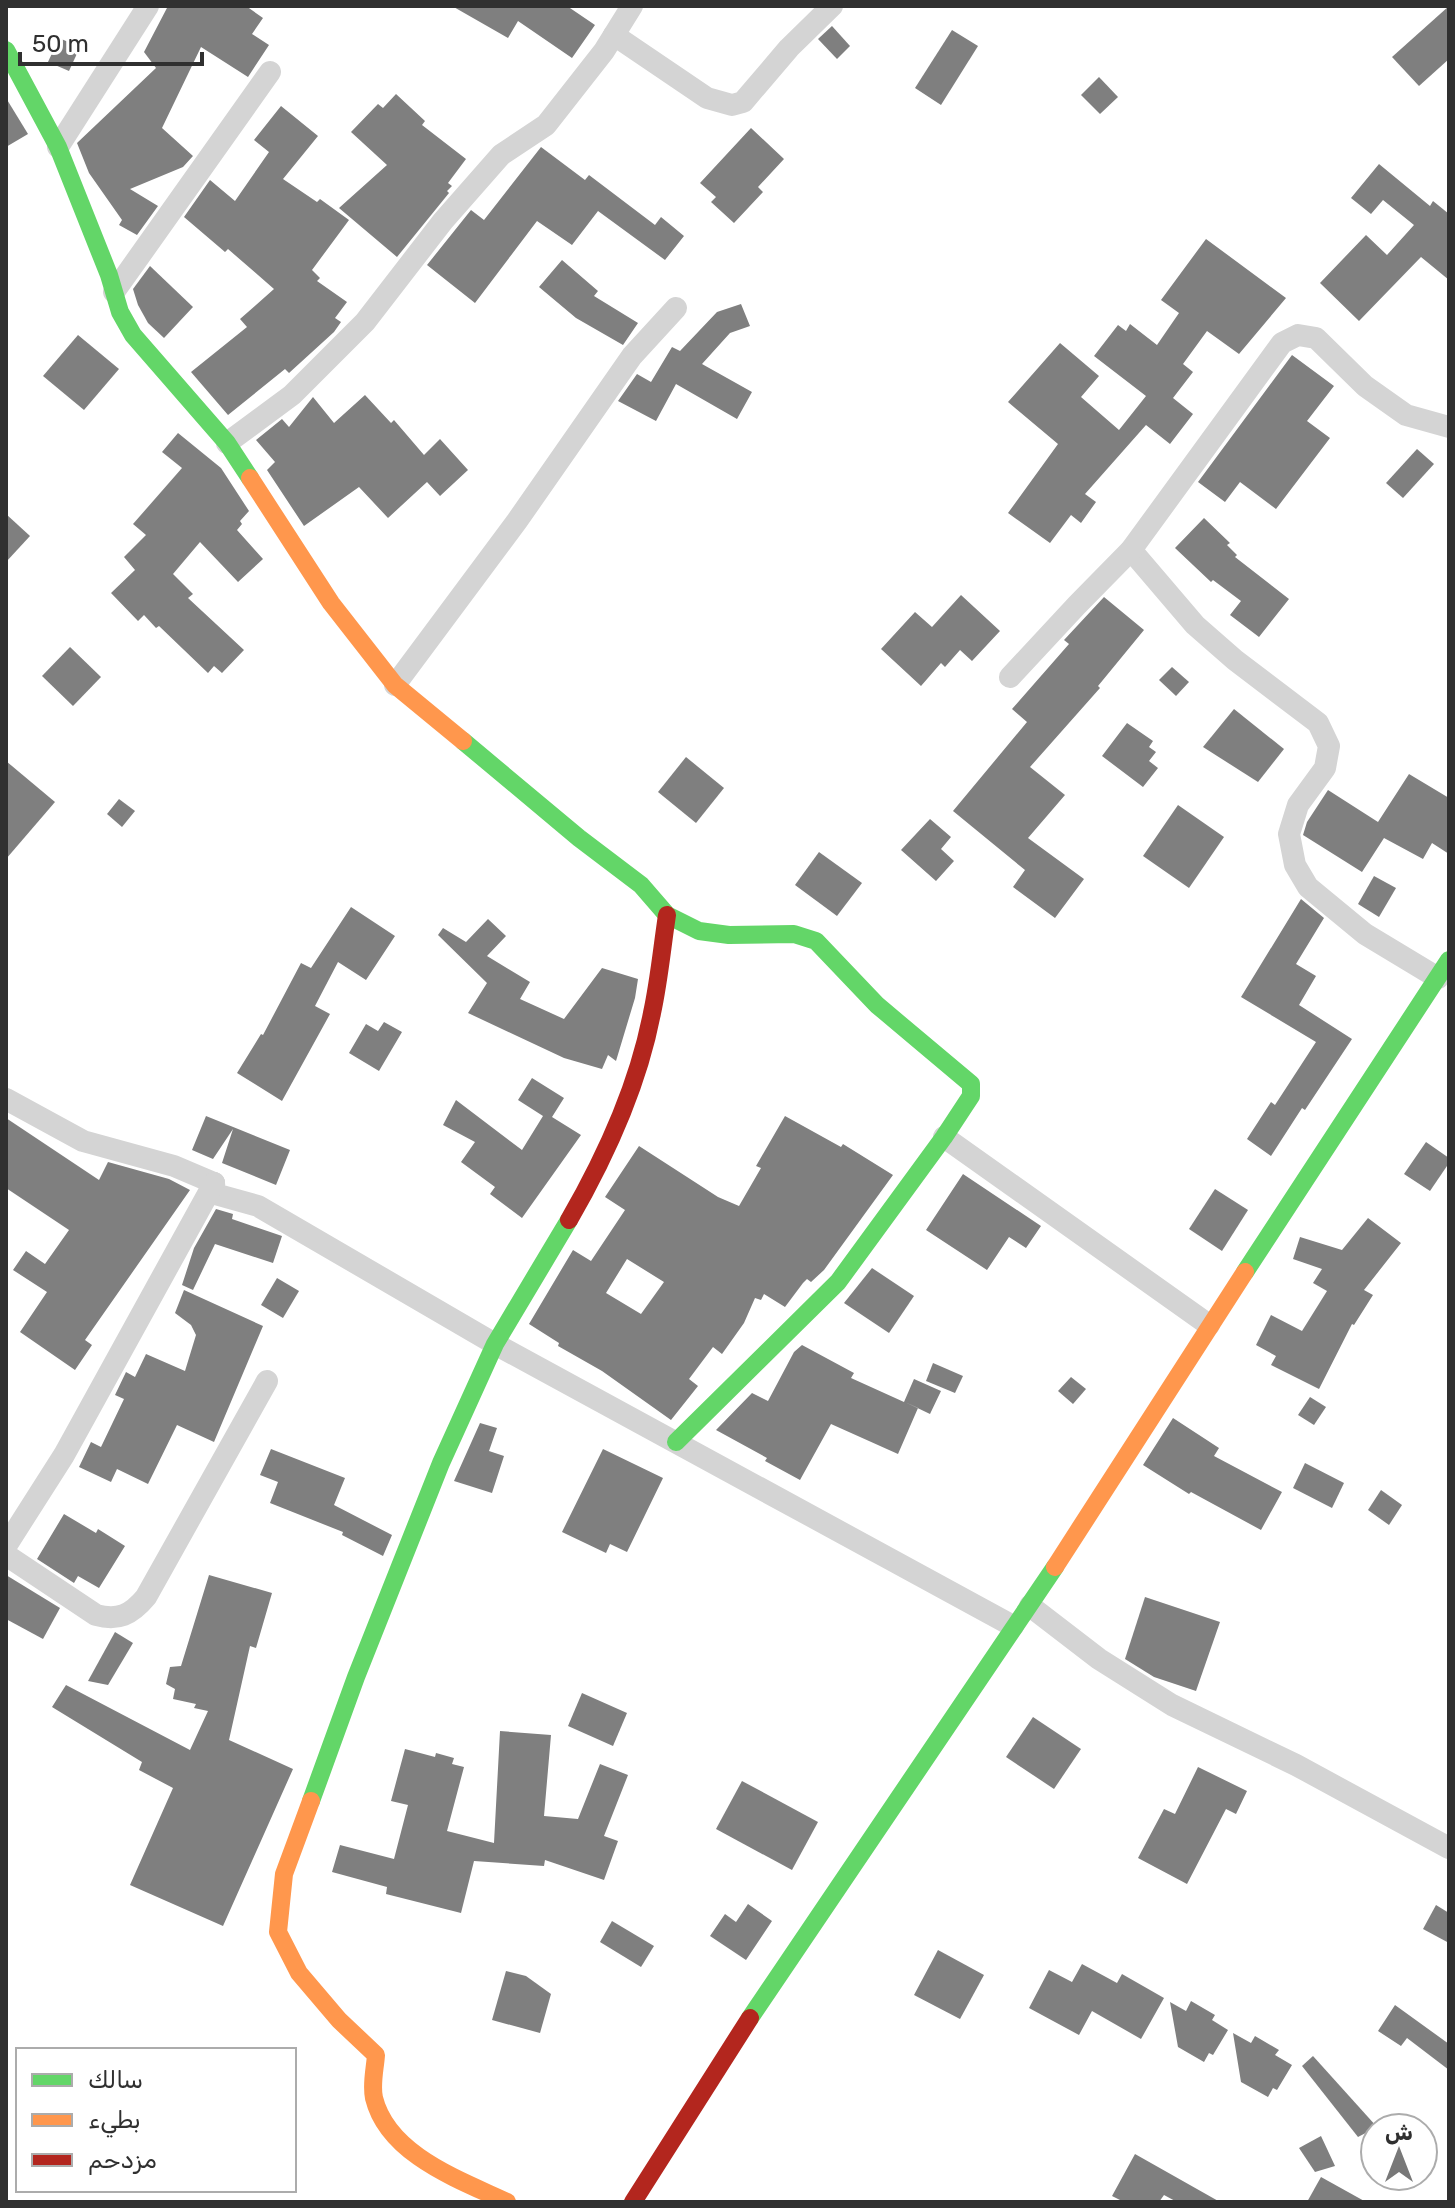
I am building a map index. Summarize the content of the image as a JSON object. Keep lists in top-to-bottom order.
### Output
{
  "legend": ["سالك", "بطيء", "مزدحم"],
  "scale_bar": "50 m",
  "north": "top"
}
